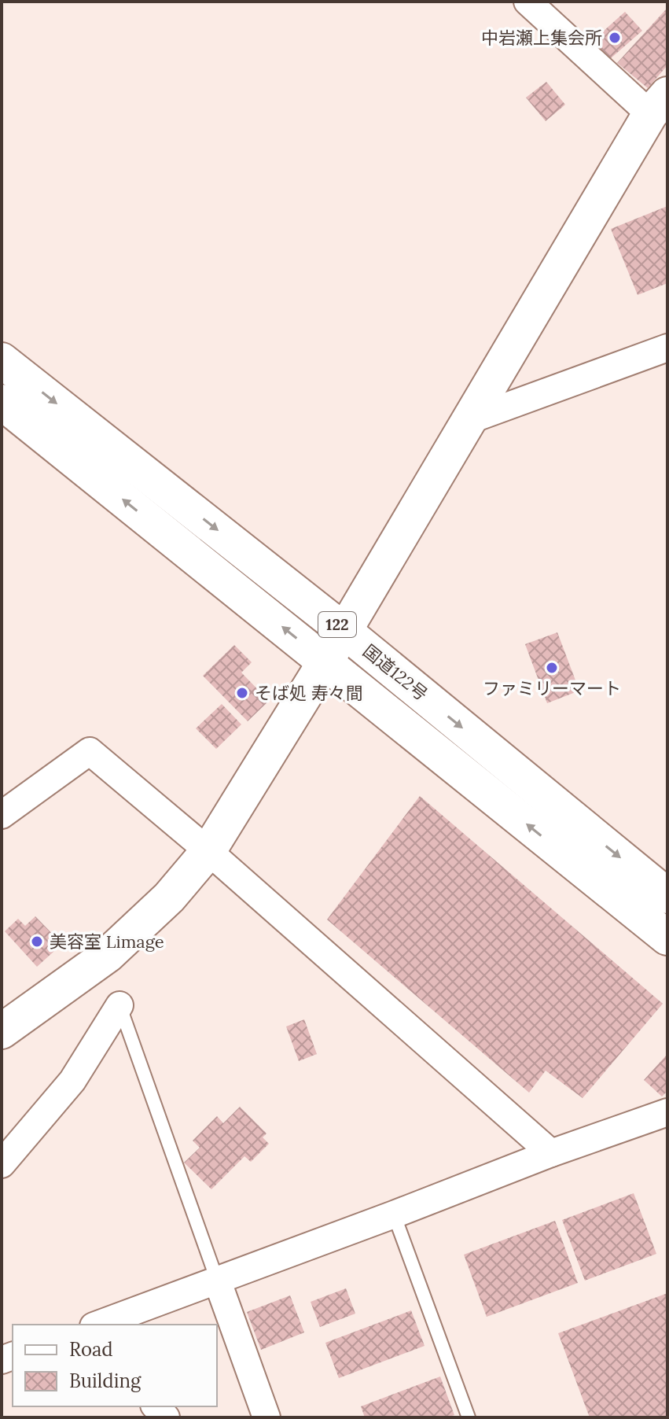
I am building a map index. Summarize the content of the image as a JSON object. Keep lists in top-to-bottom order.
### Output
{
  "streets": {
    "main road": ["122", "国道122号"]
  },
  "places": [
    "中岩瀬上集会所",
    "ファミリーマート",
    "そば処 寿々間",
    "美容室 Limage"
  ],
  "legend": ["Road", "Building"]
}
